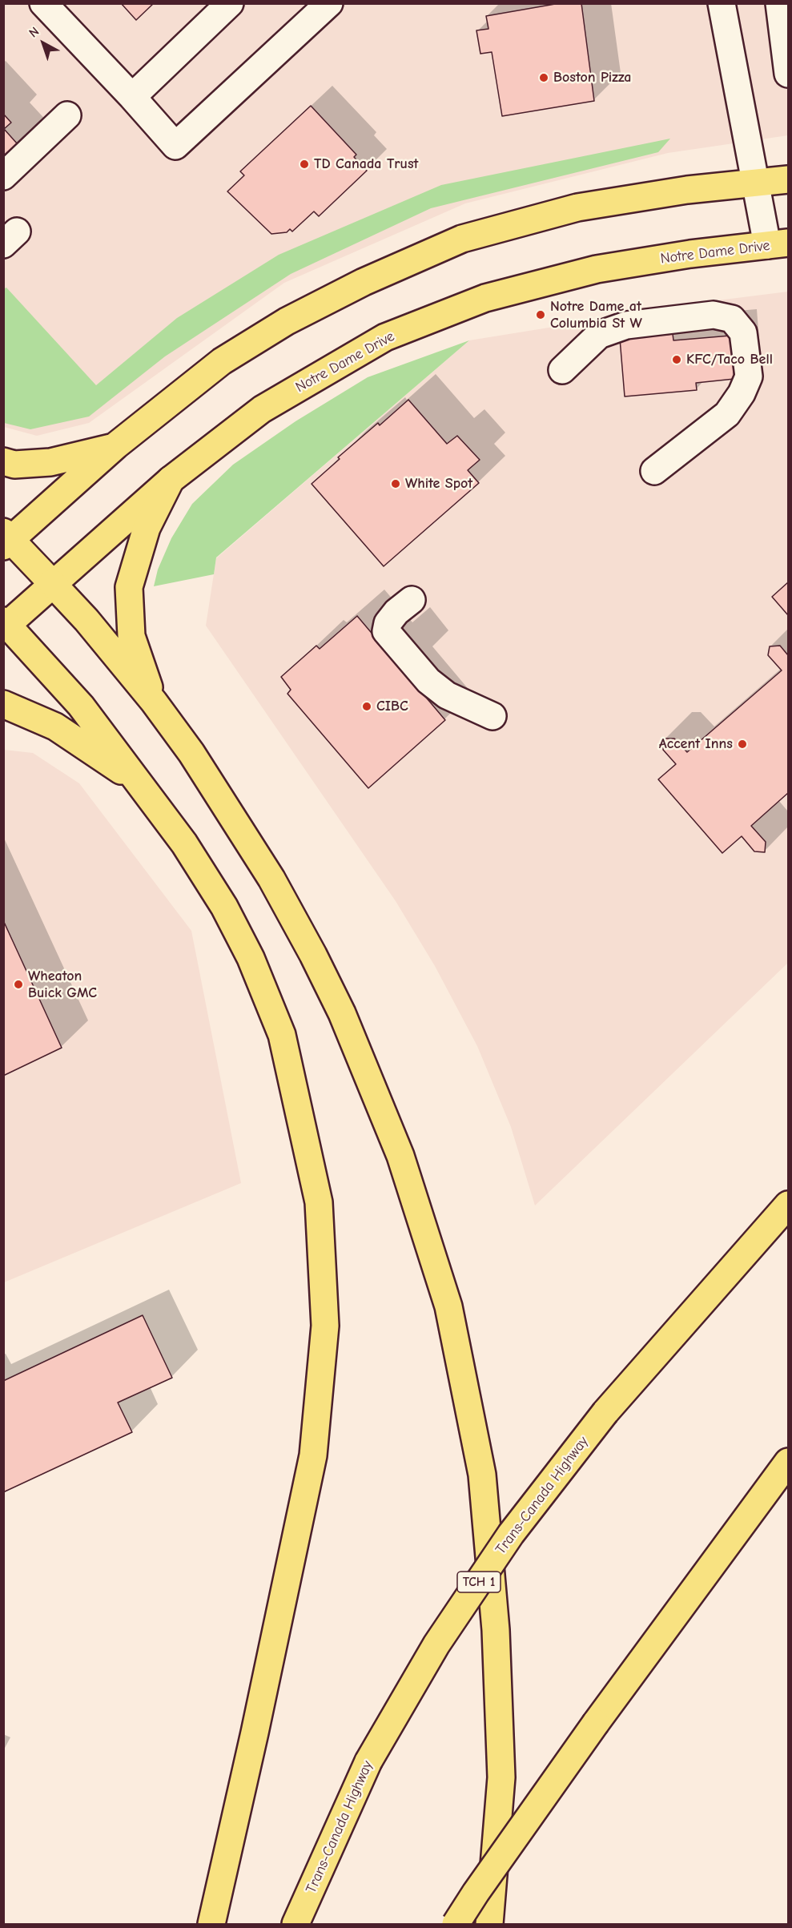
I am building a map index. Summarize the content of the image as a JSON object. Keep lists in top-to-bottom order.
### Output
{
  "streets": {
    "main road": ["Notre Dame Drive", "Trans-Canada Highway", "TCH 1"]
  },
  "places": [
    "Boston Pizza",
    "TD Canada Trust",
    "Notre Dame at Columbia St W",
    "KFC/Taco Bell",
    "White Spot",
    "CIBC",
    "Accent Inns",
    "Wheaton Buick GMC"
  ],
  "north": "top left"
}
